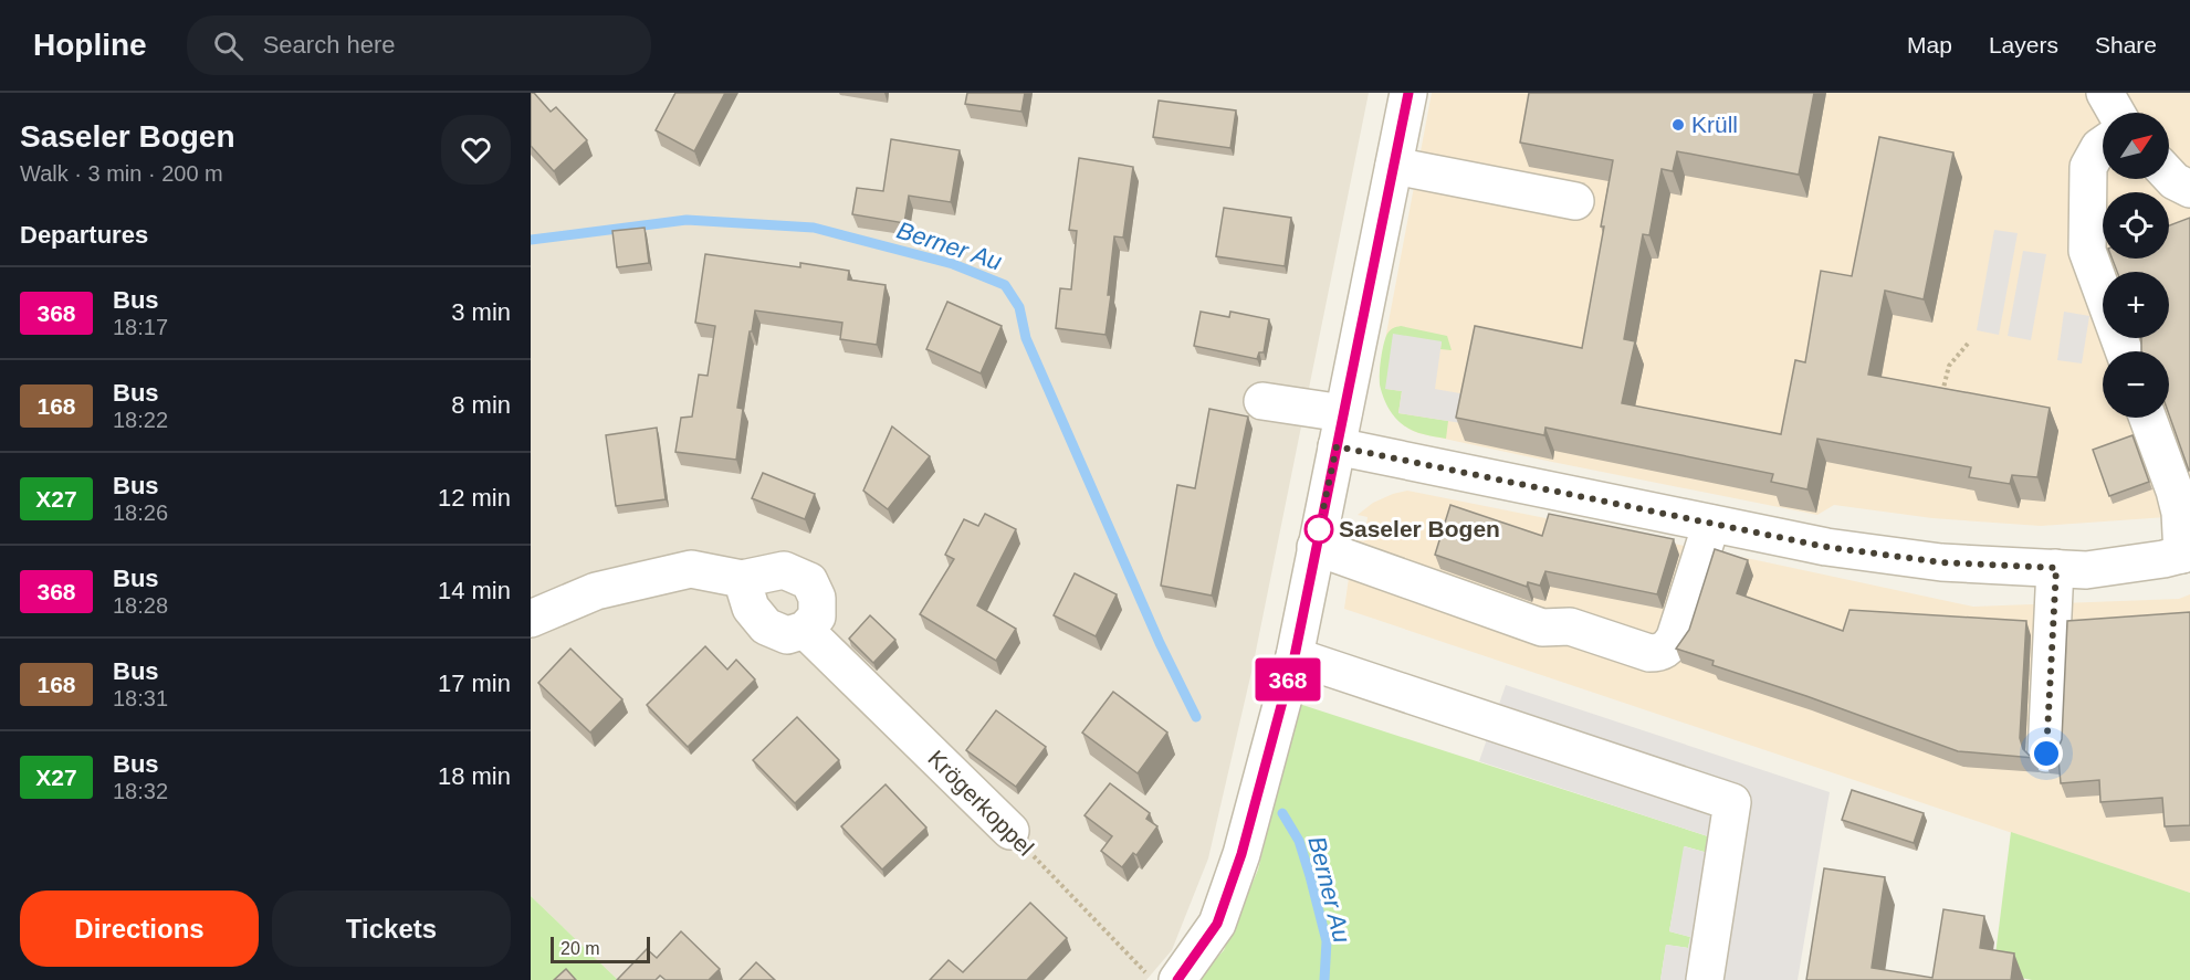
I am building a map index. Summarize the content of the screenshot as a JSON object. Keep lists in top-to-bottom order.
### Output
{
  "streets": {
    "street": ["Krögerkoppel"]
  },
  "water": ["Berner Au"],
  "places": ["Krüll", "Saseler Bogen"],
  "lines": ["bus line 368"],
  "scale_bar": "20 m",
  "north": "top right",
  "page": {
    "header": "Hopline",
    "search": "Search here",
    "nav": ["Map", "Layers", "Share"],
    "heading": [
      ["Saseler Bogen", "Walk · 3 min · 200 m"],
      "Departures"
    ],
    "on_map": "368",
    "map_buttons": ["+", "−"],
    "list": [
      {
        "mark": "368",
        "name": "Bus",
        "note": "18:17",
        "value": "3 min"
      },
      {
        "mark": "168",
        "name": "Bus",
        "note": "18:22",
        "value": "8 min"
      },
      {
        "mark": "X27",
        "name": "Bus",
        "note": "18:26",
        "value": "12 min"
      },
      {
        "mark": "368",
        "name": "Bus",
        "note": "18:28",
        "value": "14 min"
      },
      {
        "mark": "168",
        "name": "Bus",
        "note": "18:31",
        "value": "17 min"
      },
      {
        "mark": "X27",
        "name": "Bus",
        "note": "18:32",
        "value": "18 min"
      }
    ],
    "buttons": ["Directions", "Tickets"],
    "scale": "20 m"
  }
}
